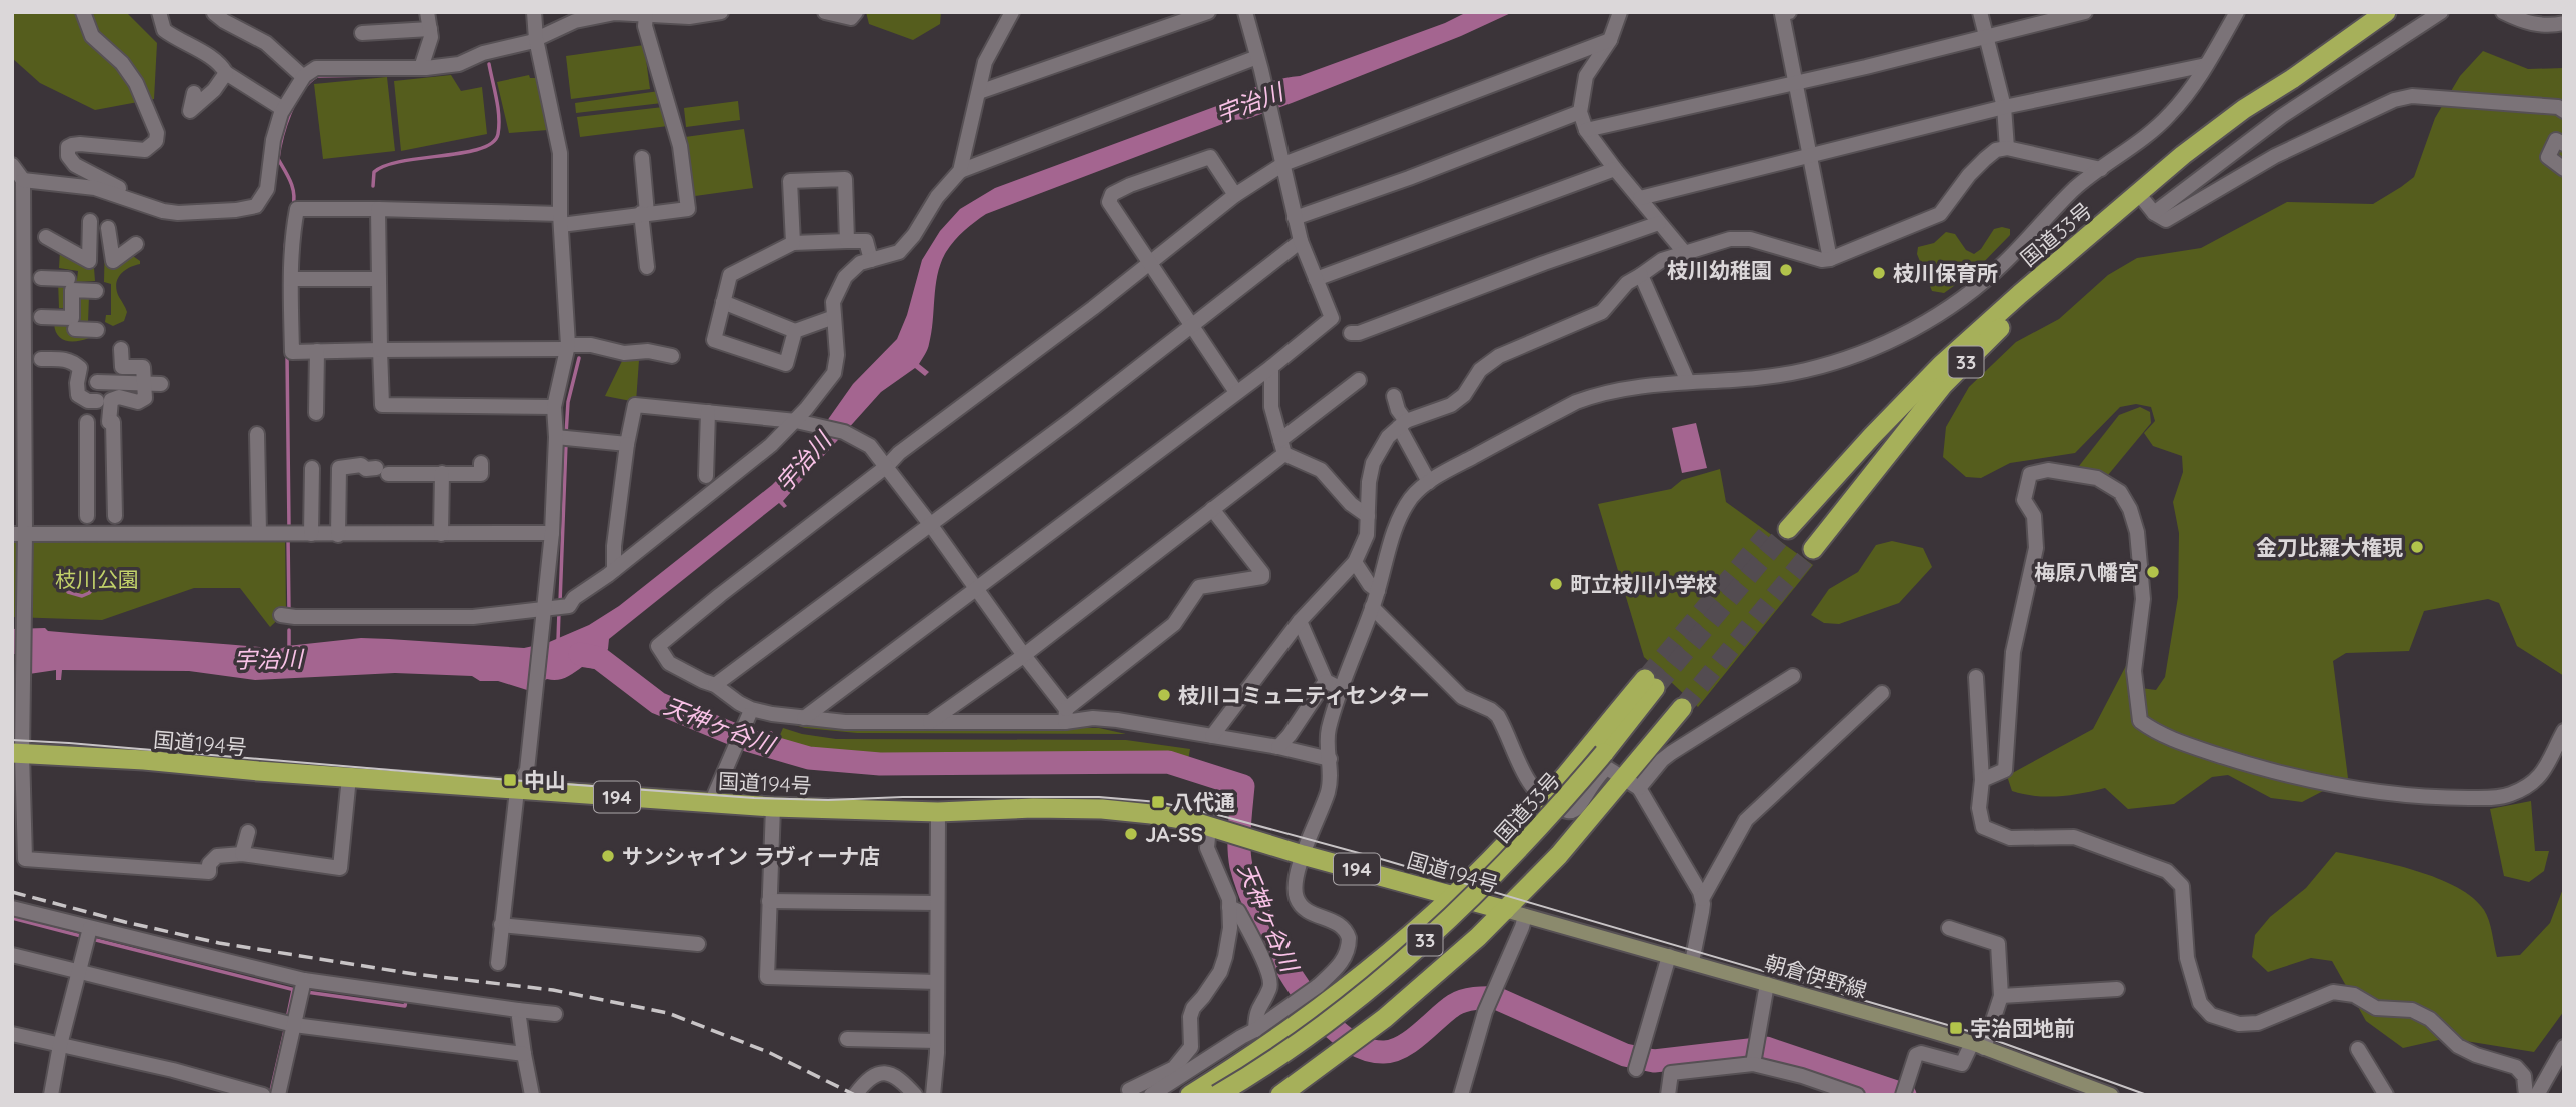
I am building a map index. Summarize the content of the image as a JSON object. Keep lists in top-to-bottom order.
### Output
{
  "streets": {
    "highway": [
      "国道33号",
      "33",
      "国道194号",
      "194"
    ],
    "main road": ["朝倉伊野線"]
  },
  "crossings": [
    ["国道33号", "33"],
    ["33", "国道194号"],
    ["国道194号", "朝倉伊野線"]
  ],
  "water": ["宇治川", "天神ヶ谷川"],
  "parks": ["枝川公園"],
  "places": {
    "other": [
      "枝川幼稚園",
      "枝川保育所",
      "金刀比羅大権現",
      "梅原八幡宮",
      "町立枝川小学校",
      "枝川コミュニティセンター",
      "JA-SS",
      "サンシャイン ラヴィーナ店"
    ],
    "transit": ["中山", "八代通", "宇治団地前"]
  }
}
